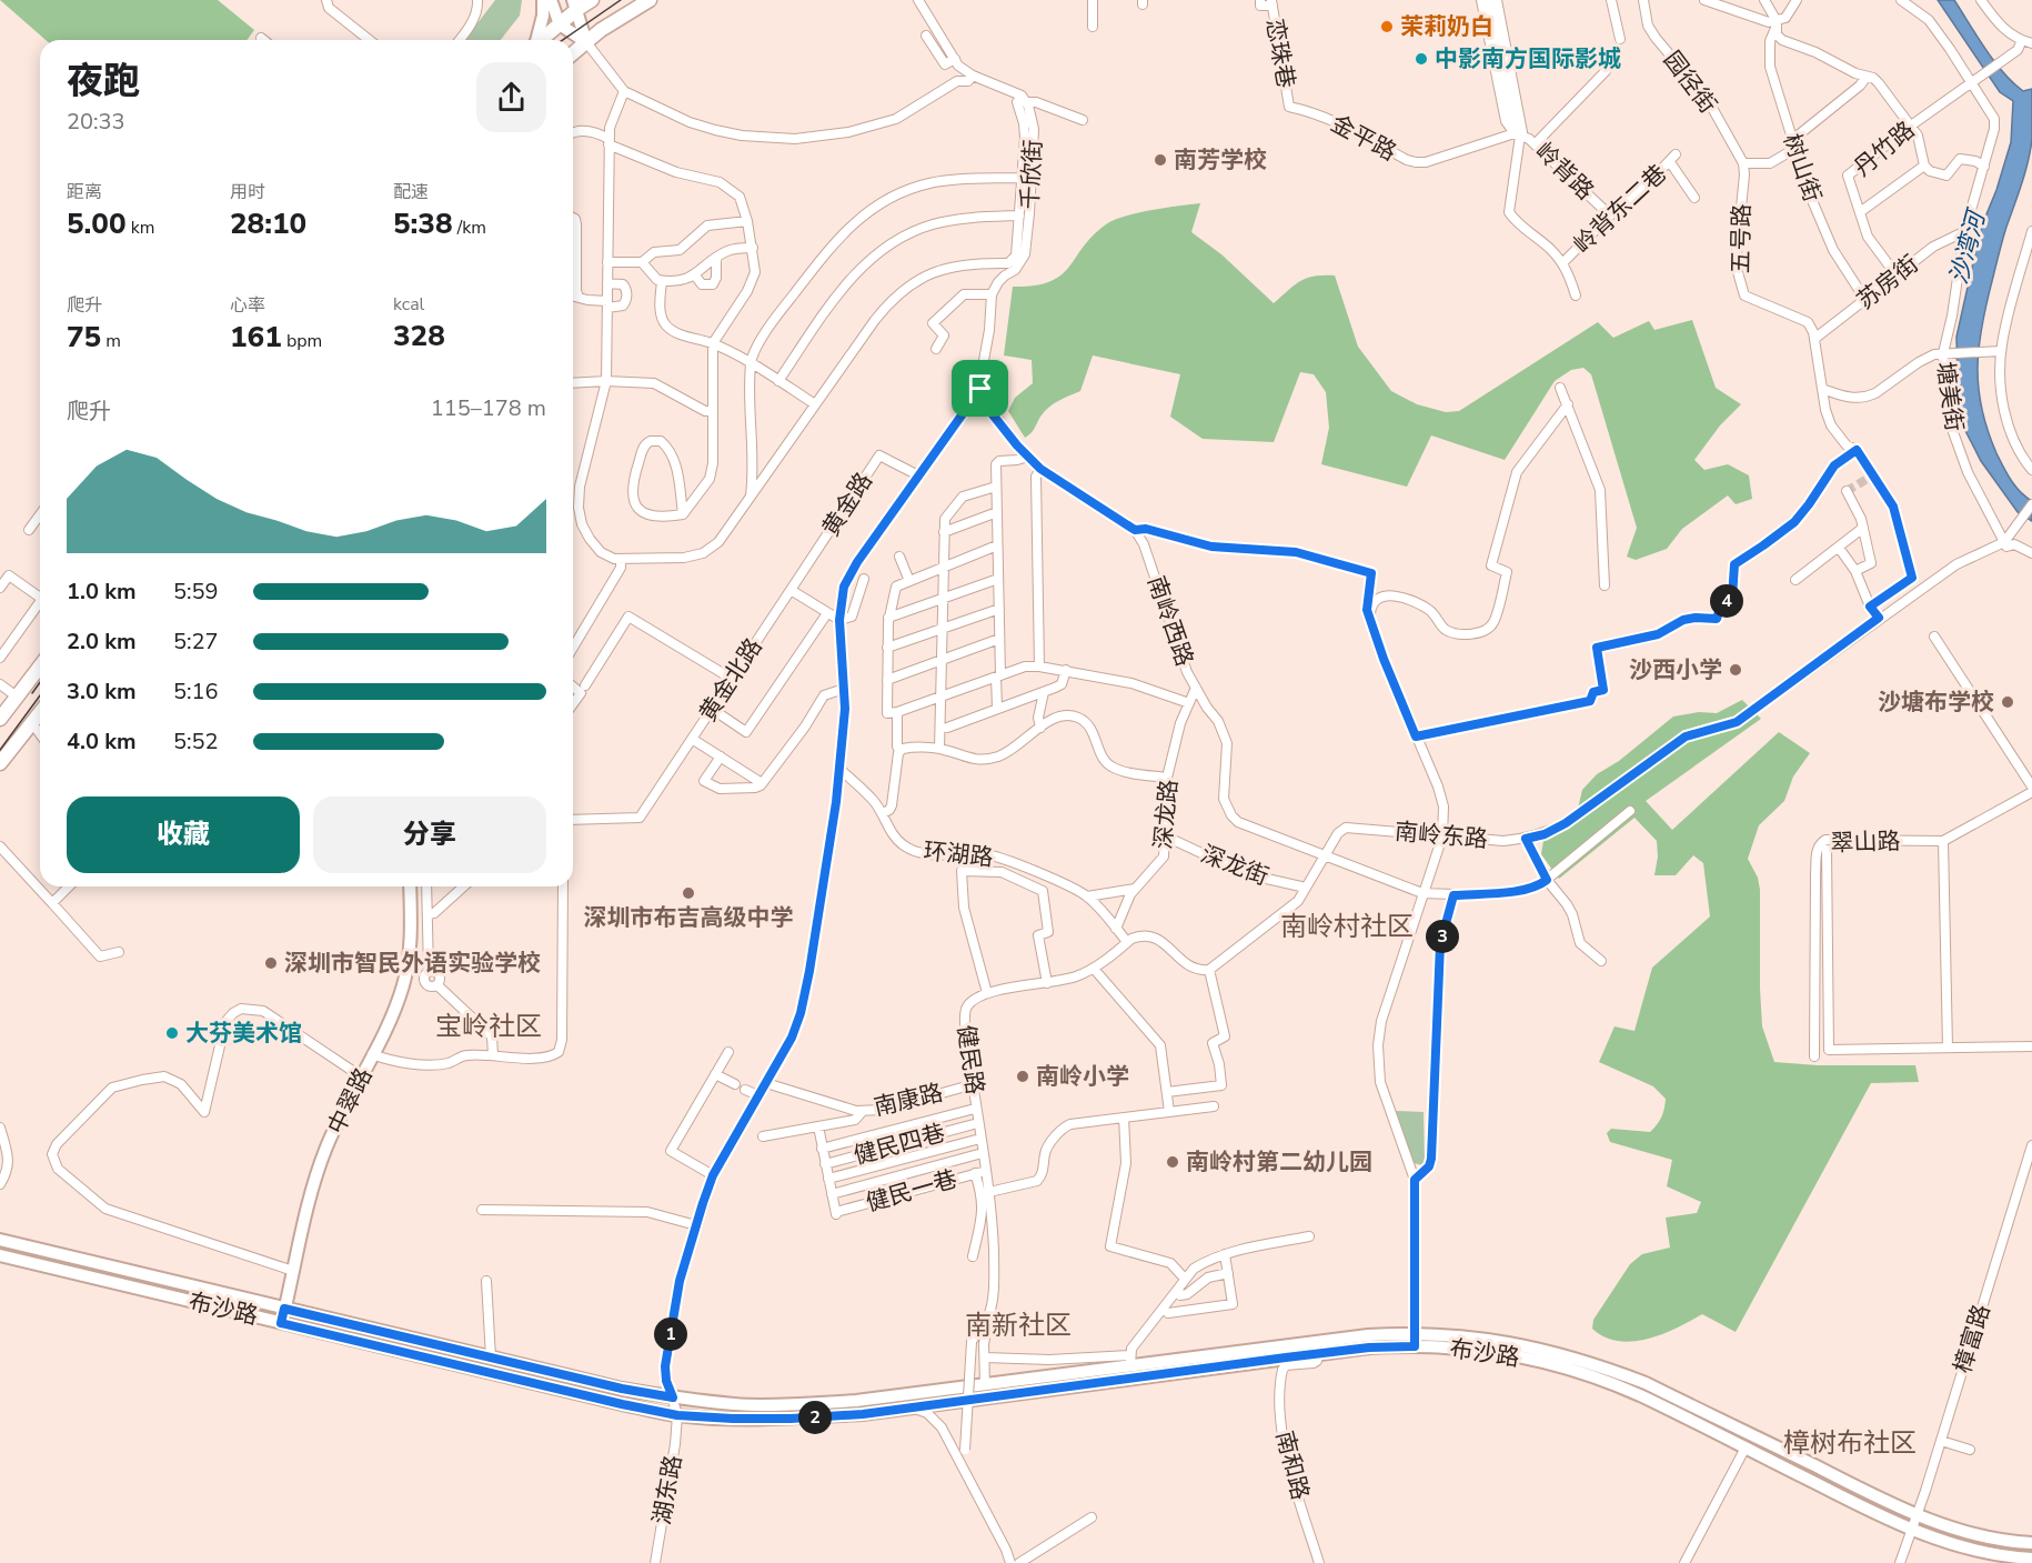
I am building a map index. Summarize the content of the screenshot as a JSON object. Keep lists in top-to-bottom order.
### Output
{
  "streets": {
    "main road": ["中翠路", "布沙路"],
    "street": [
      "恋珠巷",
      "园径街",
      "金平路",
      "丹竹路",
      "树山街",
      "岭背路",
      "千欣街",
      "岭背东二巷",
      "五号路",
      "苏房街",
      "塘美街",
      "黄金路",
      "南岭西路",
      "黄金北路",
      "深龙路",
      "南岭东路",
      "翠山路",
      "环湖路",
      "深龙街",
      "健民路",
      "南康路",
      "健民四巷",
      "健民一巷",
      "樟富路",
      "南和路",
      "湖东路"
    ]
  },
  "crossings": [
    ["恋珠巷", "金平路"],
    ["园径街", "五号路"],
    ["金平路", "岭背路"],
    ["丹竹路", "苏房街"],
    ["丹竹路", "塘美街"],
    ["树山街", "苏房街"],
    ["岭背路", "岭背东二巷"],
    ["五号路", "苏房街"],
    ["苏房街", "塘美街"],
    ["塘美街", "南岭东路"],
    ["黄金路", "黄金北路"],
    ["黄金路", "湖东路"],
    ["南岭西路", "深龙路"],
    ["南岭西路", "南岭东路"],
    ["深龙路", "环湖路"],
    ["深龙路", "深龙街"],
    ["环湖路", "健民路"],
    ["环湖路", "湖东路"],
    ["健民路", "南康路"],
    ["健民路", "健民一巷"],
    ["南康路", "湖东路"],
    ["中翠路", "布沙路"],
    ["布沙路", "樟富路"],
    ["布沙路", "南和路"],
    ["布沙路", "湖东路"]
  ],
  "districts": [
    "南岭村社区",
    "宝岭社区",
    "南新社区",
    "樟树布社区"
  ],
  "water": ["沙湾河"],
  "places": [
    "茉莉奶白",
    "中影南方国际影城",
    "南芳学校",
    "沙西小学",
    "沙塘布学校",
    "深圳市布吉高级中学",
    "深圳市智民外语实验学校",
    "大芬美术馆",
    "南岭小学",
    "南岭村第二幼儿园"
  ],
  "page": {
    "heading": ["夜跑", "20:33"],
    "stats": [
      ["距离", "5.00 km"],
      ["用时", "28:10"],
      ["配速", "5:38 /km"],
      ["爬升", "75 m"],
      ["心率", "161 bpm"],
      ["kcal", "328"]
    ],
    "chart": ["爬升", "115–178 m"],
    "list": [
      {
        "name": "1.0 km",
        "note": "5:59"
      },
      {
        "name": "2.0 km",
        "note": "5:27"
      },
      {
        "name": "3.0 km",
        "note": "5:16"
      },
      {
        "name": "4.0 km",
        "note": "5:52"
      }
    ],
    "pins": [
      "4",
      "3",
      "1",
      "2"
    ],
    "buttons": ["收藏", "分享"]
  }
}
